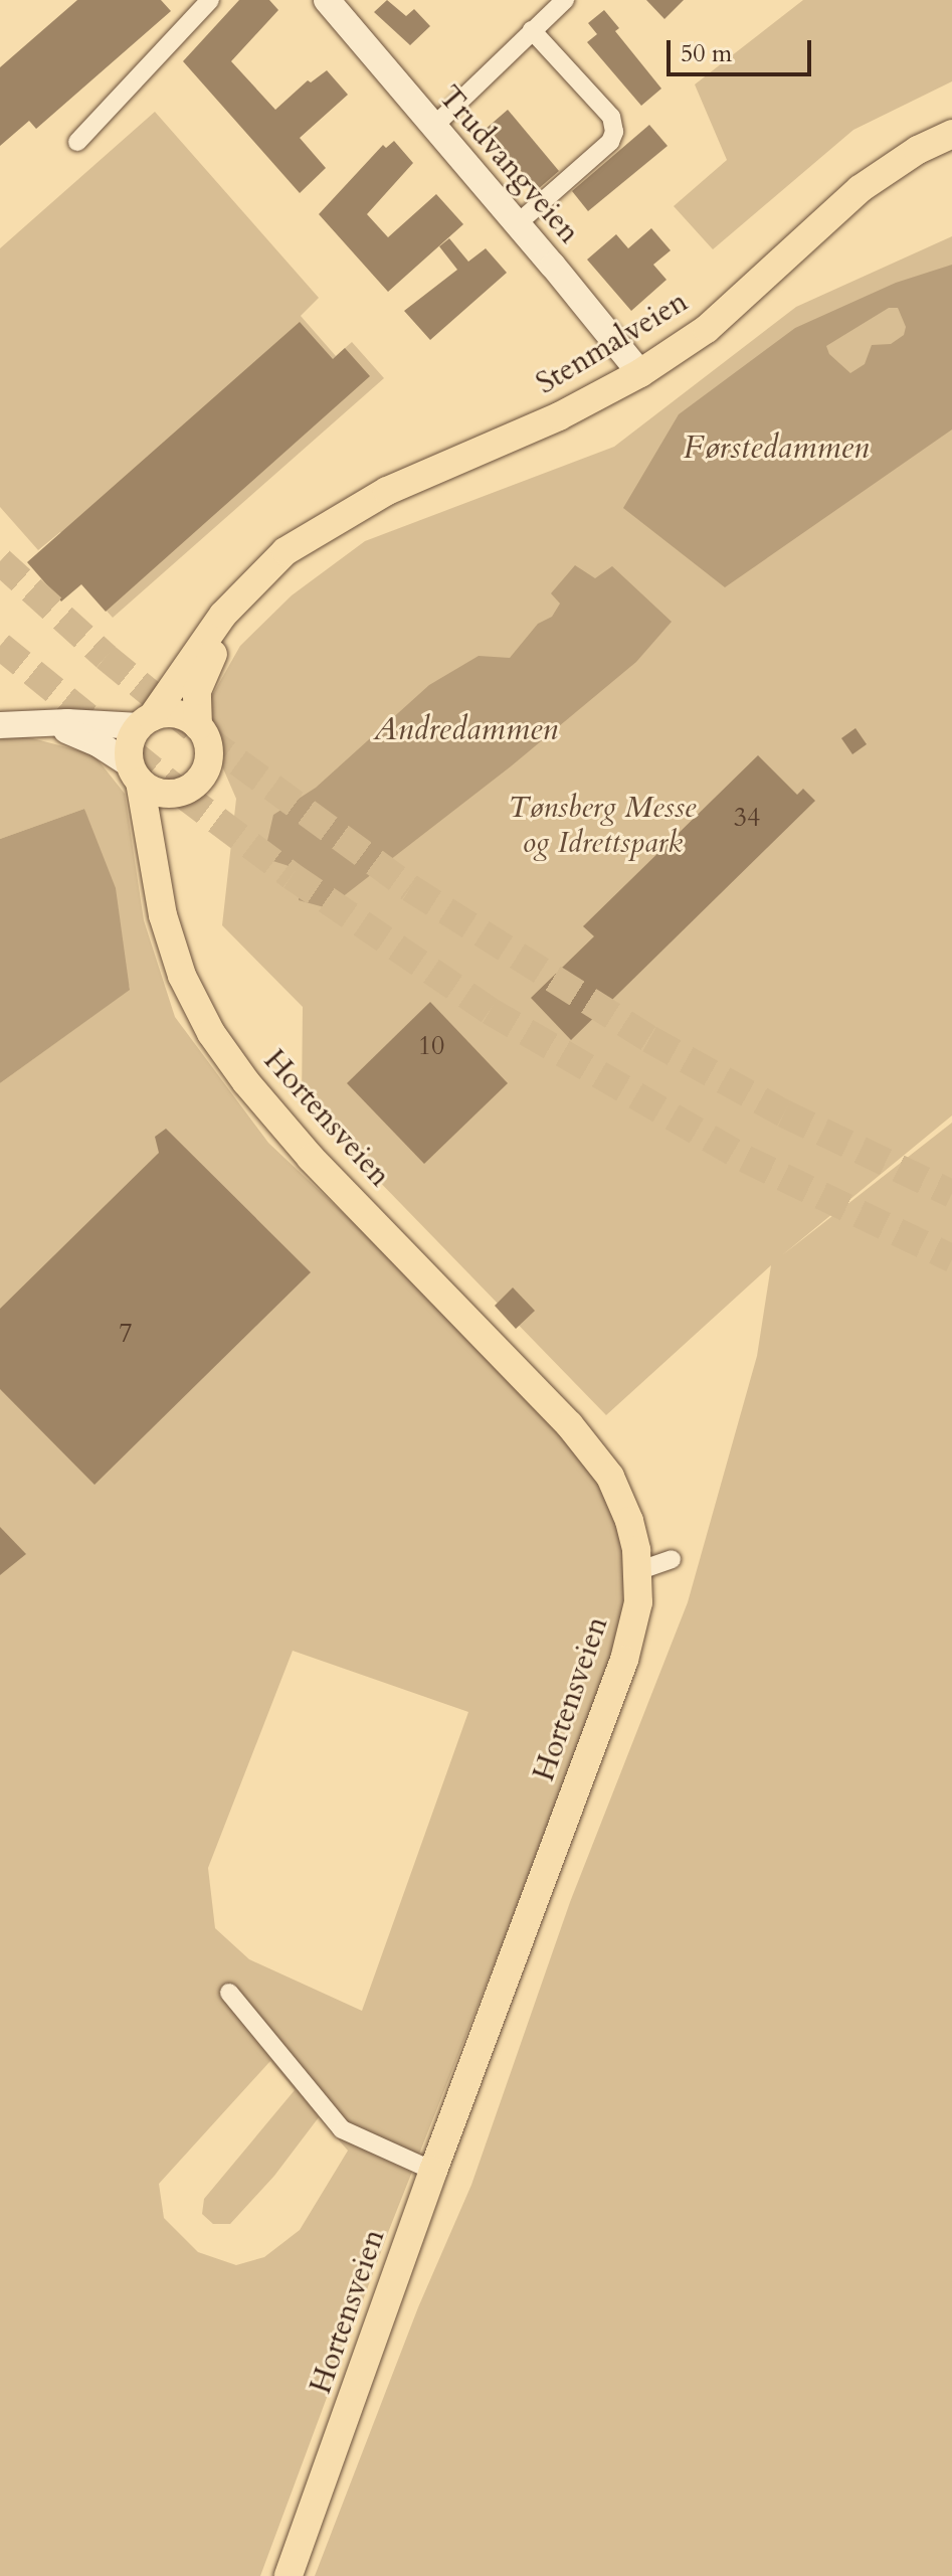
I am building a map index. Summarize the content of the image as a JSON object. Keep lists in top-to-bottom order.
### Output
{
  "streets": {
    "main road": ["Trudvangveien", "Stenmalveien", "Hortensveien"]
  },
  "crossings": [
    ["Trudvangveien", "Stenmalveien"],
    ["Stenmalveien", "Hortensveien"]
  ],
  "water": ["Førstedammen", "Andredammen"],
  "parks": ["Tønsberg Messe og Idrettspark"],
  "house_numbers": ["34", "10", "7"],
  "scale_bar": "50 m"
}
